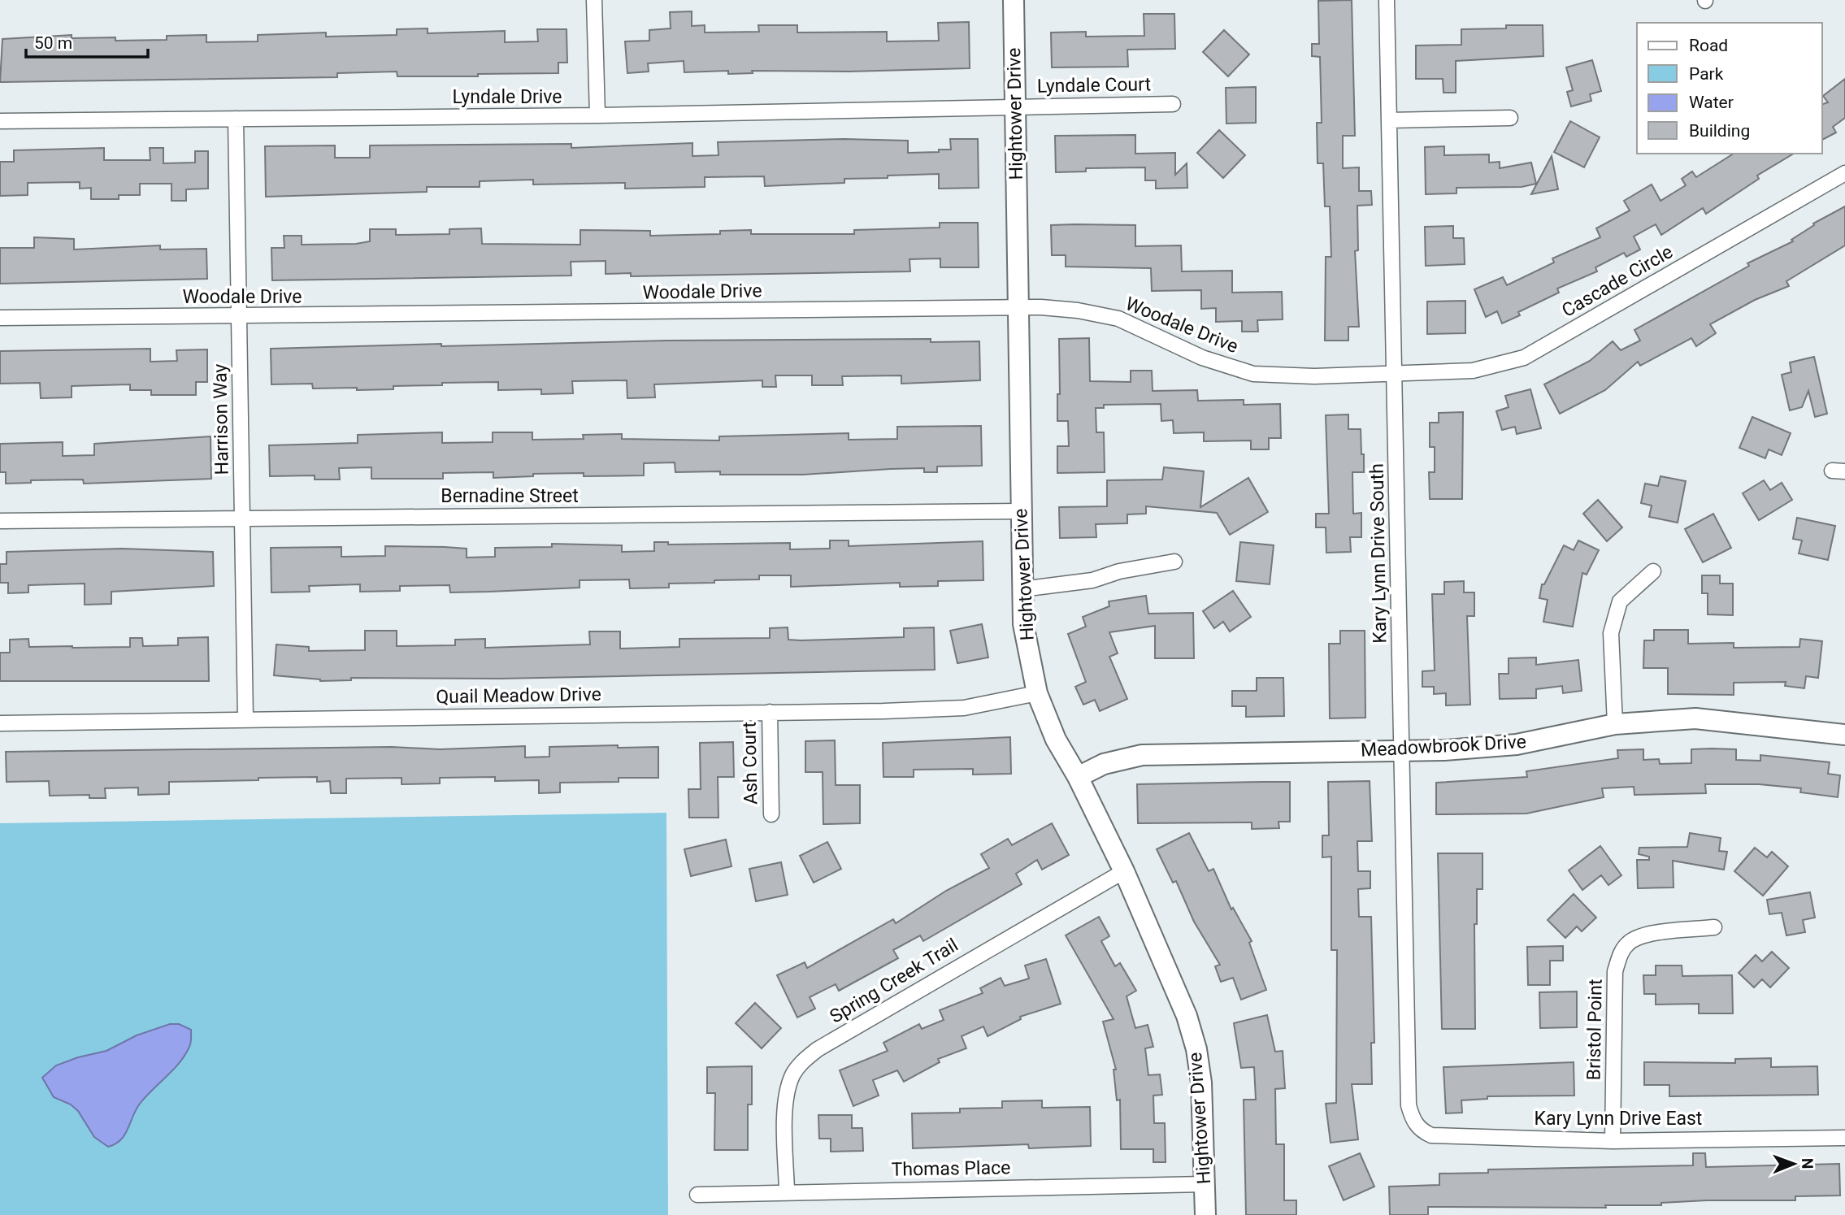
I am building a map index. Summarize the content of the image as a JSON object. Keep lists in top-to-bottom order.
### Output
{
  "streets": {
    "main road": ["Hightower Drive", "Meadowbrook Drive"],
    "street": [
      "Lyndale Court",
      "Lyndale Drive",
      "Cascade Circle",
      "Woodale Drive",
      "Harrison Way",
      "Bernadine Street",
      "Kary Lynn Drive South",
      "Quail Meadow Drive",
      "Ash Court",
      "Spring Creek Trail",
      "Bristol Point",
      "Kary Lynn Drive East",
      "Thomas Place"
    ]
  },
  "crossings": [
    ["Lyndale Court", "Lyndale Drive"],
    ["Lyndale Court", "Hightower Drive"],
    ["Lyndale Drive", "Hightower Drive"],
    ["Lyndale Drive", "Harrison Way"],
    ["Hightower Drive", "Woodale Drive"],
    ["Hightower Drive", "Bernadine Street"],
    ["Hightower Drive", "Quail Meadow Drive"],
    ["Hightower Drive", "Meadowbrook Drive"],
    ["Hightower Drive", "Spring Creek Trail"],
    ["Hightower Drive", "Thomas Place"],
    ["Cascade Circle", "Woodale Drive"],
    ["Cascade Circle", "Kary Lynn Drive South"],
    ["Woodale Drive", "Harrison Way"],
    ["Woodale Drive", "Kary Lynn Drive South"],
    ["Harrison Way", "Bernadine Street"],
    ["Harrison Way", "Quail Meadow Drive"],
    ["Kary Lynn Drive South", "Meadowbrook Drive"],
    ["Kary Lynn Drive South", "Kary Lynn Drive East"],
    ["Quail Meadow Drive", "Ash Court"],
    ["Spring Creek Trail", "Thomas Place"],
    ["Bristol Point", "Kary Lynn Drive East"]
  ],
  "legend": [
    "Road",
    "Park",
    "Water",
    "Building"
  ],
  "scale_bar": "50 m",
  "north": "right"
}
